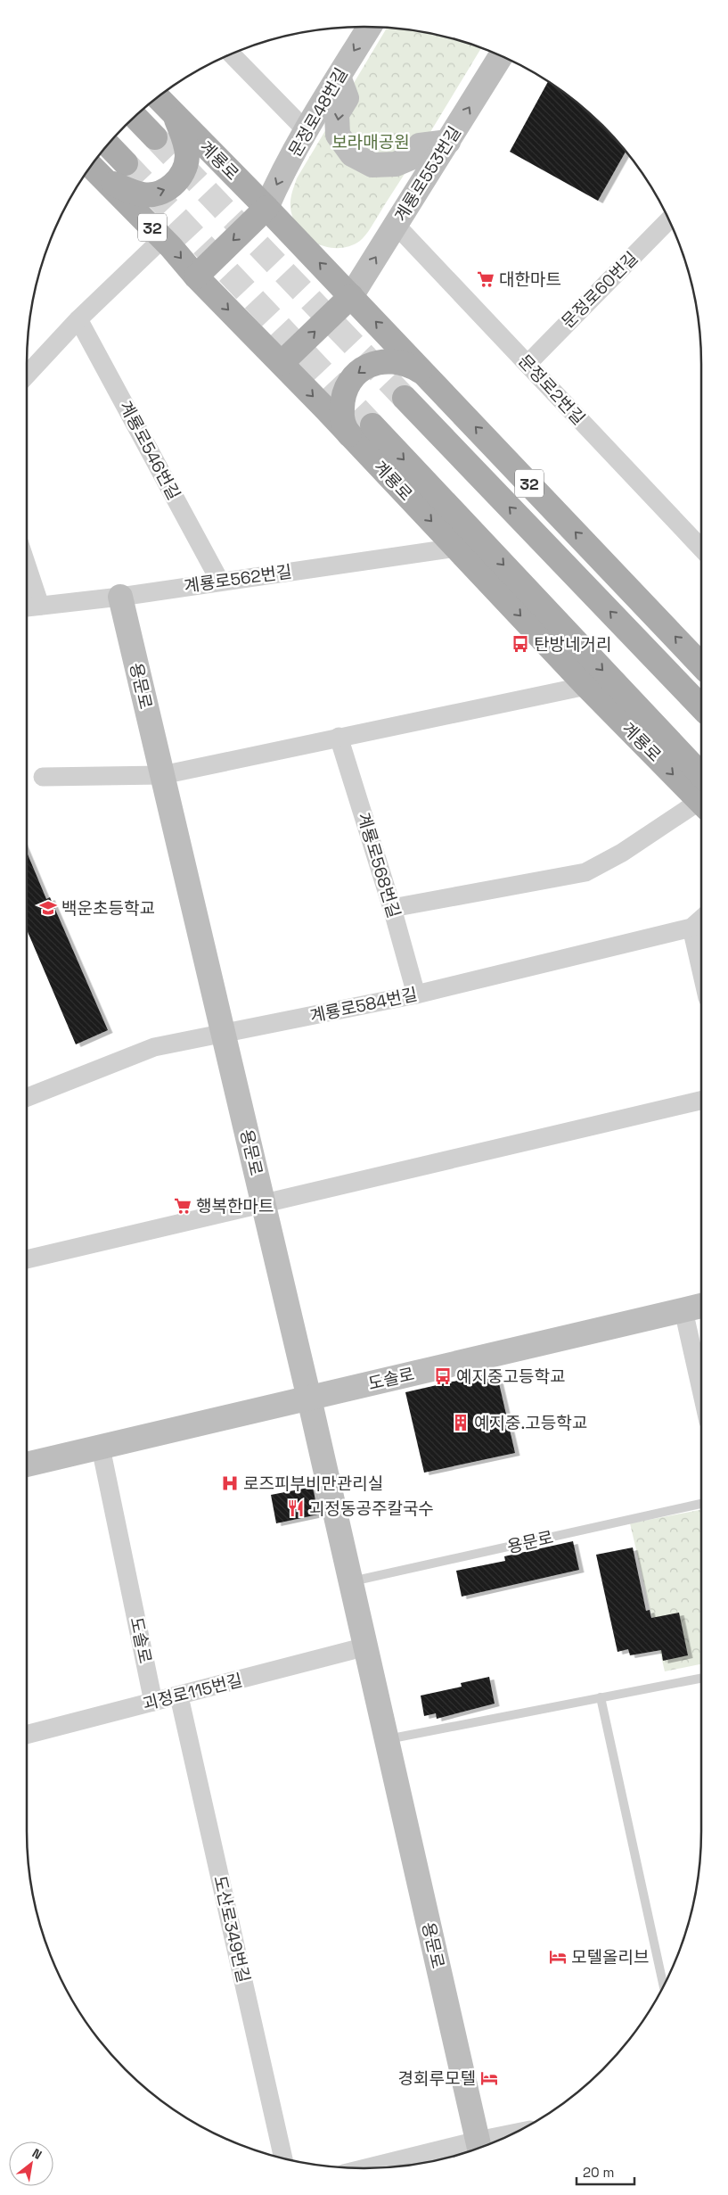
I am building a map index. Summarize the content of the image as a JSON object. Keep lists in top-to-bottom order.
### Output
{
  "streets": {
    "main road": ["계룡로", "32"],
    "street": [
      "문정로48번길",
      "계룡로553번길",
      "문정로60번길",
      "문정로2번길",
      "계룡로546번길",
      "계룡로562번길",
      "용문로",
      "계룡로568번길",
      "계룡로584번길",
      "도솔로",
      "괴정로115번길",
      "도산로349번길"
    ]
  },
  "crossings": [
    ["문정로48번길", "계룡로"],
    ["계룡로", "계룡로553번길"],
    ["계룡로", "32"],
    ["계룡로", "계룡로562번길"],
    ["계룡로553번길", "문정로2번길"],
    ["문정로60번길", "문정로2번길"],
    ["계룡로546번길", "계룡로562번길"],
    ["계룡로562번길", "용문로"],
    ["용문로", "계룡로584번길"],
    ["용문로", "도솔로"],
    ["용문로", "괴정로115번길"],
    ["계룡로568번길", "계룡로584번길"],
    ["도솔로", "괴정로115번길"],
    ["괴정로115번길", "도산로349번길"]
  ],
  "one_way": ["문정로48번길", "계룡로553번길"],
  "parks": ["보라매공원"],
  "places": {
    "supermarket": ["대한마트", "행복한마트"],
    "bus stop": ["탄방네거리", "예지중고등학교"],
    "school or university": ["백운초등학교"],
    "building": ["예지중.고등학교"],
    "hospital": ["로즈피부비만관리실"],
    "restaurant": ["괴정동공주칼국수"],
    "hotel": ["모텔올리브", "경회루모텔"]
  },
  "scale_bar": "20 m",
  "north": "top right"
}
